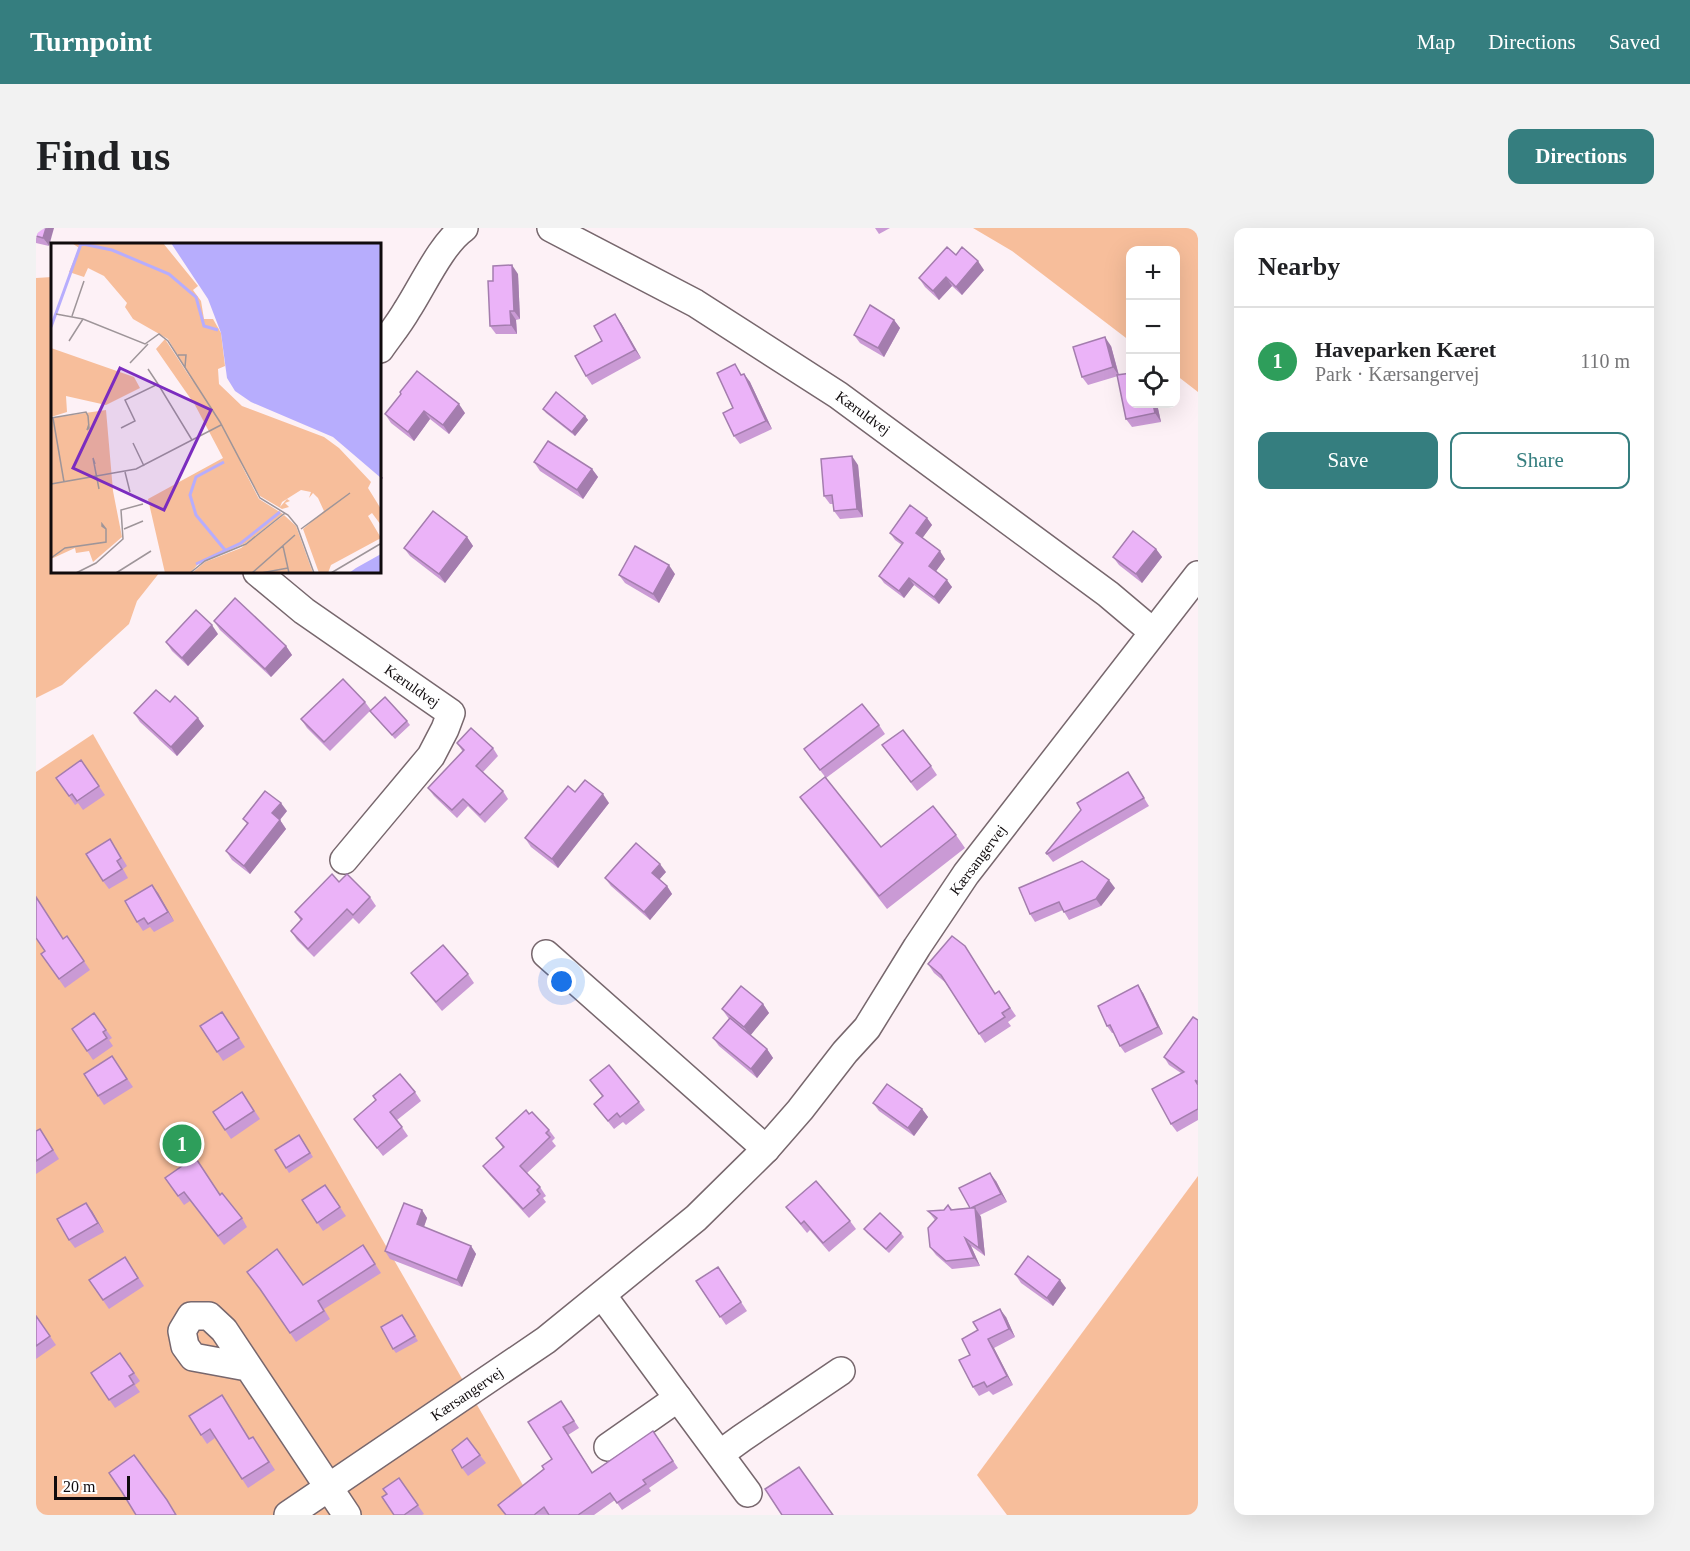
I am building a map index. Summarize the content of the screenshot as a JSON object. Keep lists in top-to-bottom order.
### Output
{
  "streets": {
    "street": ["Kæruldvej", "Kærsangervej"]
  },
  "crossings": [
    ["Kæruldvej", "Kærsangervej"]
  ],
  "scale_bar": "20 m",
  "page": {
    "header": "Turnpoint",
    "nav": ["Map", "Directions", "Saved"],
    "buttons": [
      "Directions",
      ["Save", "Share"]
    ],
    "title": "Find us",
    "heading": "Nearby",
    "map_buttons": ["+", "−"],
    "list": [
      {
        "mark": "1",
        "name": "Haveparken Kæret",
        "note": "Park · Kærsangervej",
        "value": "110 m"
      }
    ],
    "pins": "1",
    "scale": "20 m"
  }
}
